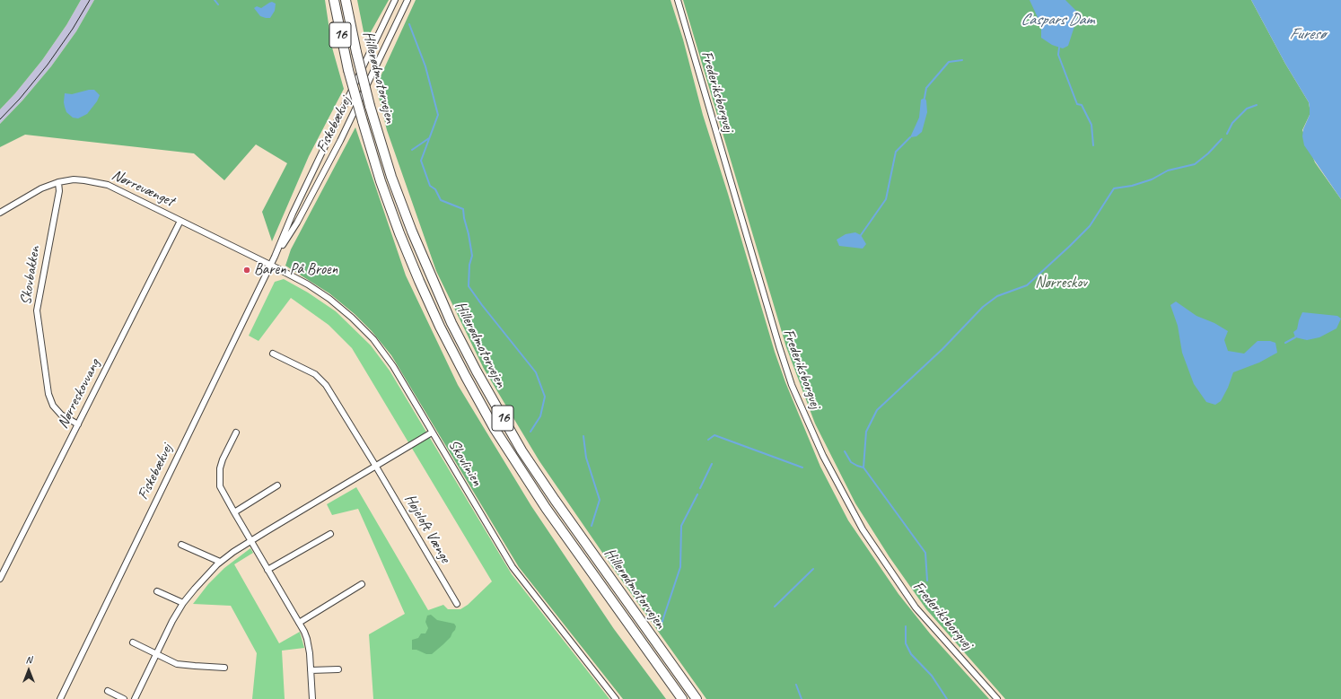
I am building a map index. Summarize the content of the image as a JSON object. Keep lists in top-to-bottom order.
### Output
{
  "streets": {
    "highway": ["16", "Hillerødmotorvejen"],
    "street": [
      "Frederiksborgvej",
      "Fiskebækvej",
      "Nørrevænget",
      "Skovbakken",
      "Nørreskovvang",
      "Skovlinien",
      "Højeloft Vænge"
    ]
  },
  "crossings": [
    ["Fiskebækvej", "Nørrevænget"],
    ["Fiskebækvej", "Skovlinien"],
    ["Nørrevænget", "Skovbakken"],
    ["Nørrevænget", "Nørreskovvang"],
    ["Nørrevænget", "Skovlinien"],
    ["Skovbakken", "Nørreskovvang"]
  ],
  "water": ["Caspars Dam", "Furesø"],
  "parks": ["Nørreskov"],
  "places": ["Baren På Broen"],
  "north": "top"
}
